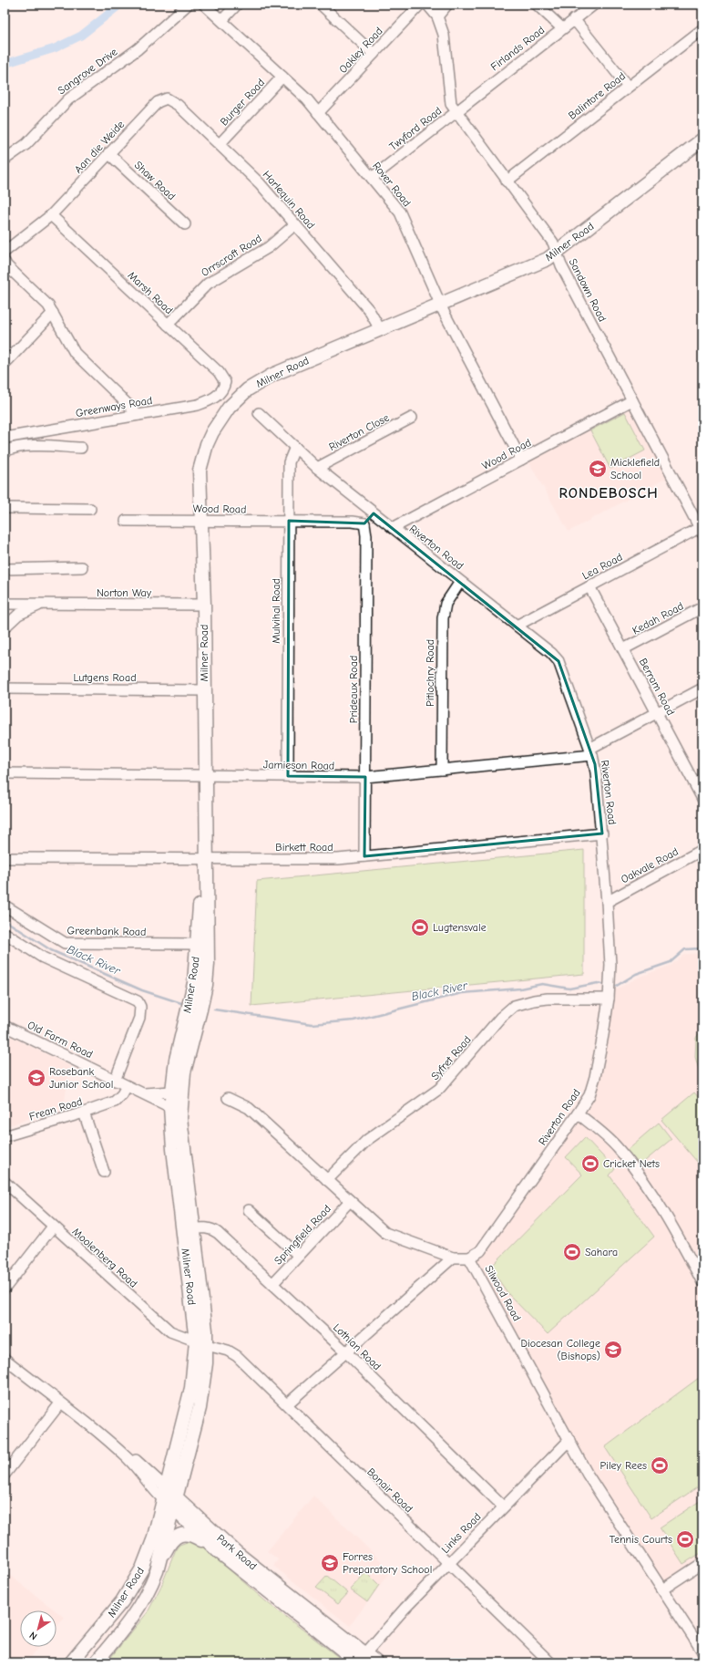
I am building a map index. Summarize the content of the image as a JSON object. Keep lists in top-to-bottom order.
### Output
{
  "streets": {
    "main road": ["Milner Road", "Park Road"],
    "street": [
      "Firlands Road",
      "Oakley Road",
      "Sangrove Drive",
      "Balintore Road",
      "Burger Road",
      "Twyford Road",
      "Aan die Weide",
      "Shaw Road",
      "Rover Road",
      "Harlequin Road",
      "Orrscroft Road",
      "Sandown Road",
      "Marsh Road",
      "Greenways Road",
      "Riverton Close",
      "Wood Road",
      "Riverton Road",
      "Lea Road",
      "Norton Way",
      "Mulvihal Road",
      "Kedah Road",
      "Pitlochry Road",
      "Lutgens Road",
      "Berram Road",
      "Prideaux Road",
      "Jamieson Road",
      "Birkett Road",
      "Oakvale Road",
      "Greenbank Road",
      "Old Farm Road",
      "Syfret Road",
      "Frean Road",
      "Springfield Road",
      "Moolenberg Road",
      "Silwood Road",
      "Lothian Road",
      "Bonair Road",
      "Links Road"
    ]
  },
  "crossings": [
    ["Firlands Road", "Twyford Road"],
    ["Firlands Road", "Sandown Road"],
    ["Oakley Road", "Rover Road"],
    ["Balintore Road", "Sandown Road"],
    ["Burger Road", "Rover Road"],
    ["Burger Road", "Harlequin Road"],
    ["Twyford Road", "Rover Road"],
    ["Twyford Road", "Sandown Road"],
    ["Aan die Weide", "Shaw Road"],
    ["Aan die Weide", "Harlequin Road"],
    ["Aan die Weide", "Marsh Road"],
    ["Rover Road", "Milner Road"],
    ["Rover Road", "Wood Road"],
    ["Harlequin Road", "Milner Road"],
    ["Harlequin Road", "Orrscroft Road"],
    ["Milner Road", "Sandown Road"],
    ["Milner Road", "Wood Road"],
    ["Milner Road", "Norton Way"],
    ["Milner Road", "Lutgens Road"],
    ["Milner Road", "Jamieson Road"],
    ["Milner Road", "Birkett Road"],
    ["Milner Road", "Greenbank Road"],
    ["Milner Road", "Old Farm Road"],
    ["Milner Road", "Moolenberg Road"],
    ["Milner Road", "Lothian Road"],
    ["Milner Road", "Bonair Road"],
    ["Milner Road", "Park Road"],
    ["Orrscroft Road", "Marsh Road"],
    ["Sandown Road", "Wood Road"],
    ["Sandown Road", "Lea Road"],
    ["Marsh Road", "Greenways Road"],
    ["Riverton Close", "Riverton Road"],
    ["Wood Road", "Riverton Road"],
    ["Wood Road", "Mulvihal Road"],
    ["Wood Road", "Prideaux Road"],
    ["Riverton Road", "Lea Road"],
    ["Riverton Road", "Mulvihal Road"],
    ["Riverton Road", "Pitlochry Road"],
    ["Riverton Road", "Jamieson Road"],
    ["Riverton Road", "Birkett Road"],
    ["Riverton Road", "Oakvale Road"],
    ["Riverton Road", "Syfret Road"],
    ["Riverton Road", "Silwood Road"],
    ["Lea Road", "Berram Road"],
    ["Mulvihal Road", "Jamieson Road"],
    ["Kedah Road", "Berram Road"],
    ["Pitlochry Road", "Jamieson Road"],
    ["Berram Road", "Jamieson Road"],
    ["Prideaux Road", "Jamieson Road"],
    ["Prideaux Road", "Birkett Road"],
    ["Old Farm Road", "Frean Road"],
    ["Springfield Road", "Lothian Road"],
    ["Moolenberg Road", "Bonair Road"],
    ["Silwood Road", "Links Road"],
    ["Lothian Road", "Links Road"],
    ["Bonair Road", "Links Road"],
    ["Links Road", "Park Road"]
  ],
  "districts": ["RONDEBOSCH"],
  "water": ["Black River"],
  "places": {
    "school or university": [
      "Micklefield School",
      "Rosebank Junior School",
      "Diocesan College (Bishops)",
      "Forres Preparatory School"
    ],
    "sports": [
      "Lugtensvale",
      "Cricket Nets",
      "Sahara",
      "Piley Rees",
      "Tennis Courts"
    ]
  },
  "north": "bottom left"
}
